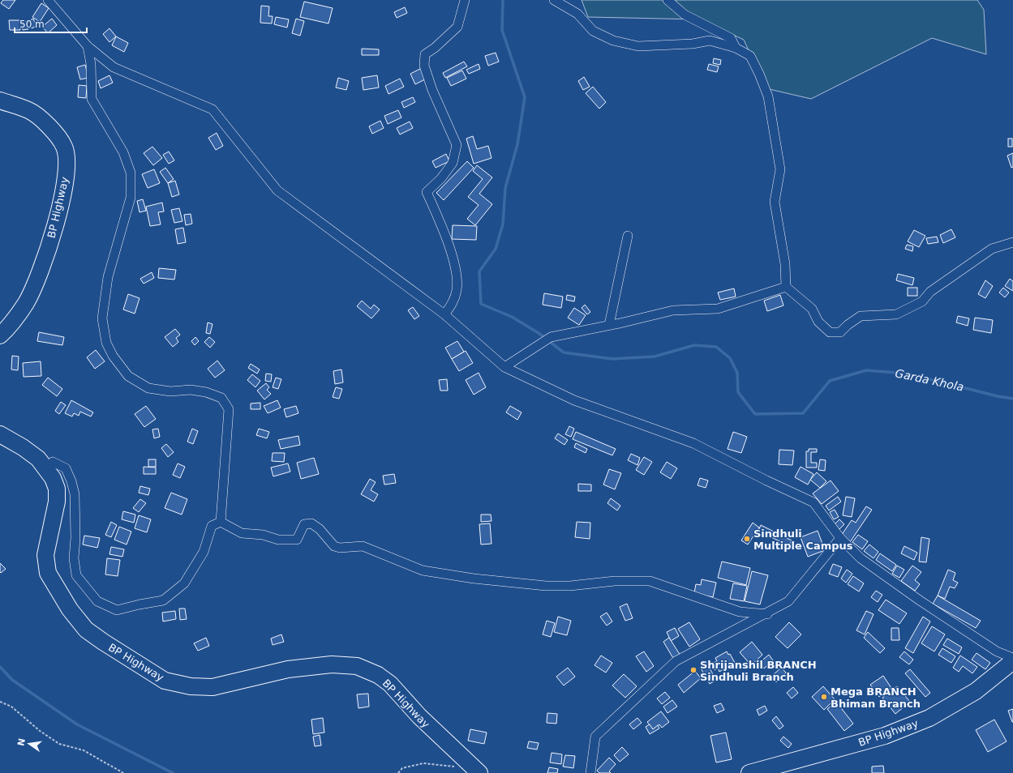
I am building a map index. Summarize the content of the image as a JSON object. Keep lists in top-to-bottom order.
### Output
{
  "streets": {
    "highway": ["BP Highway"]
  },
  "water": ["Garda Khola"],
  "places": ["Sindhuli Multiple Campus", "Shrijanshil BRANCH Sindhuli Branch", "Mega BRANCH Bhiman Branch"],
  "scale_bar": "50 m",
  "north": "left"
}
